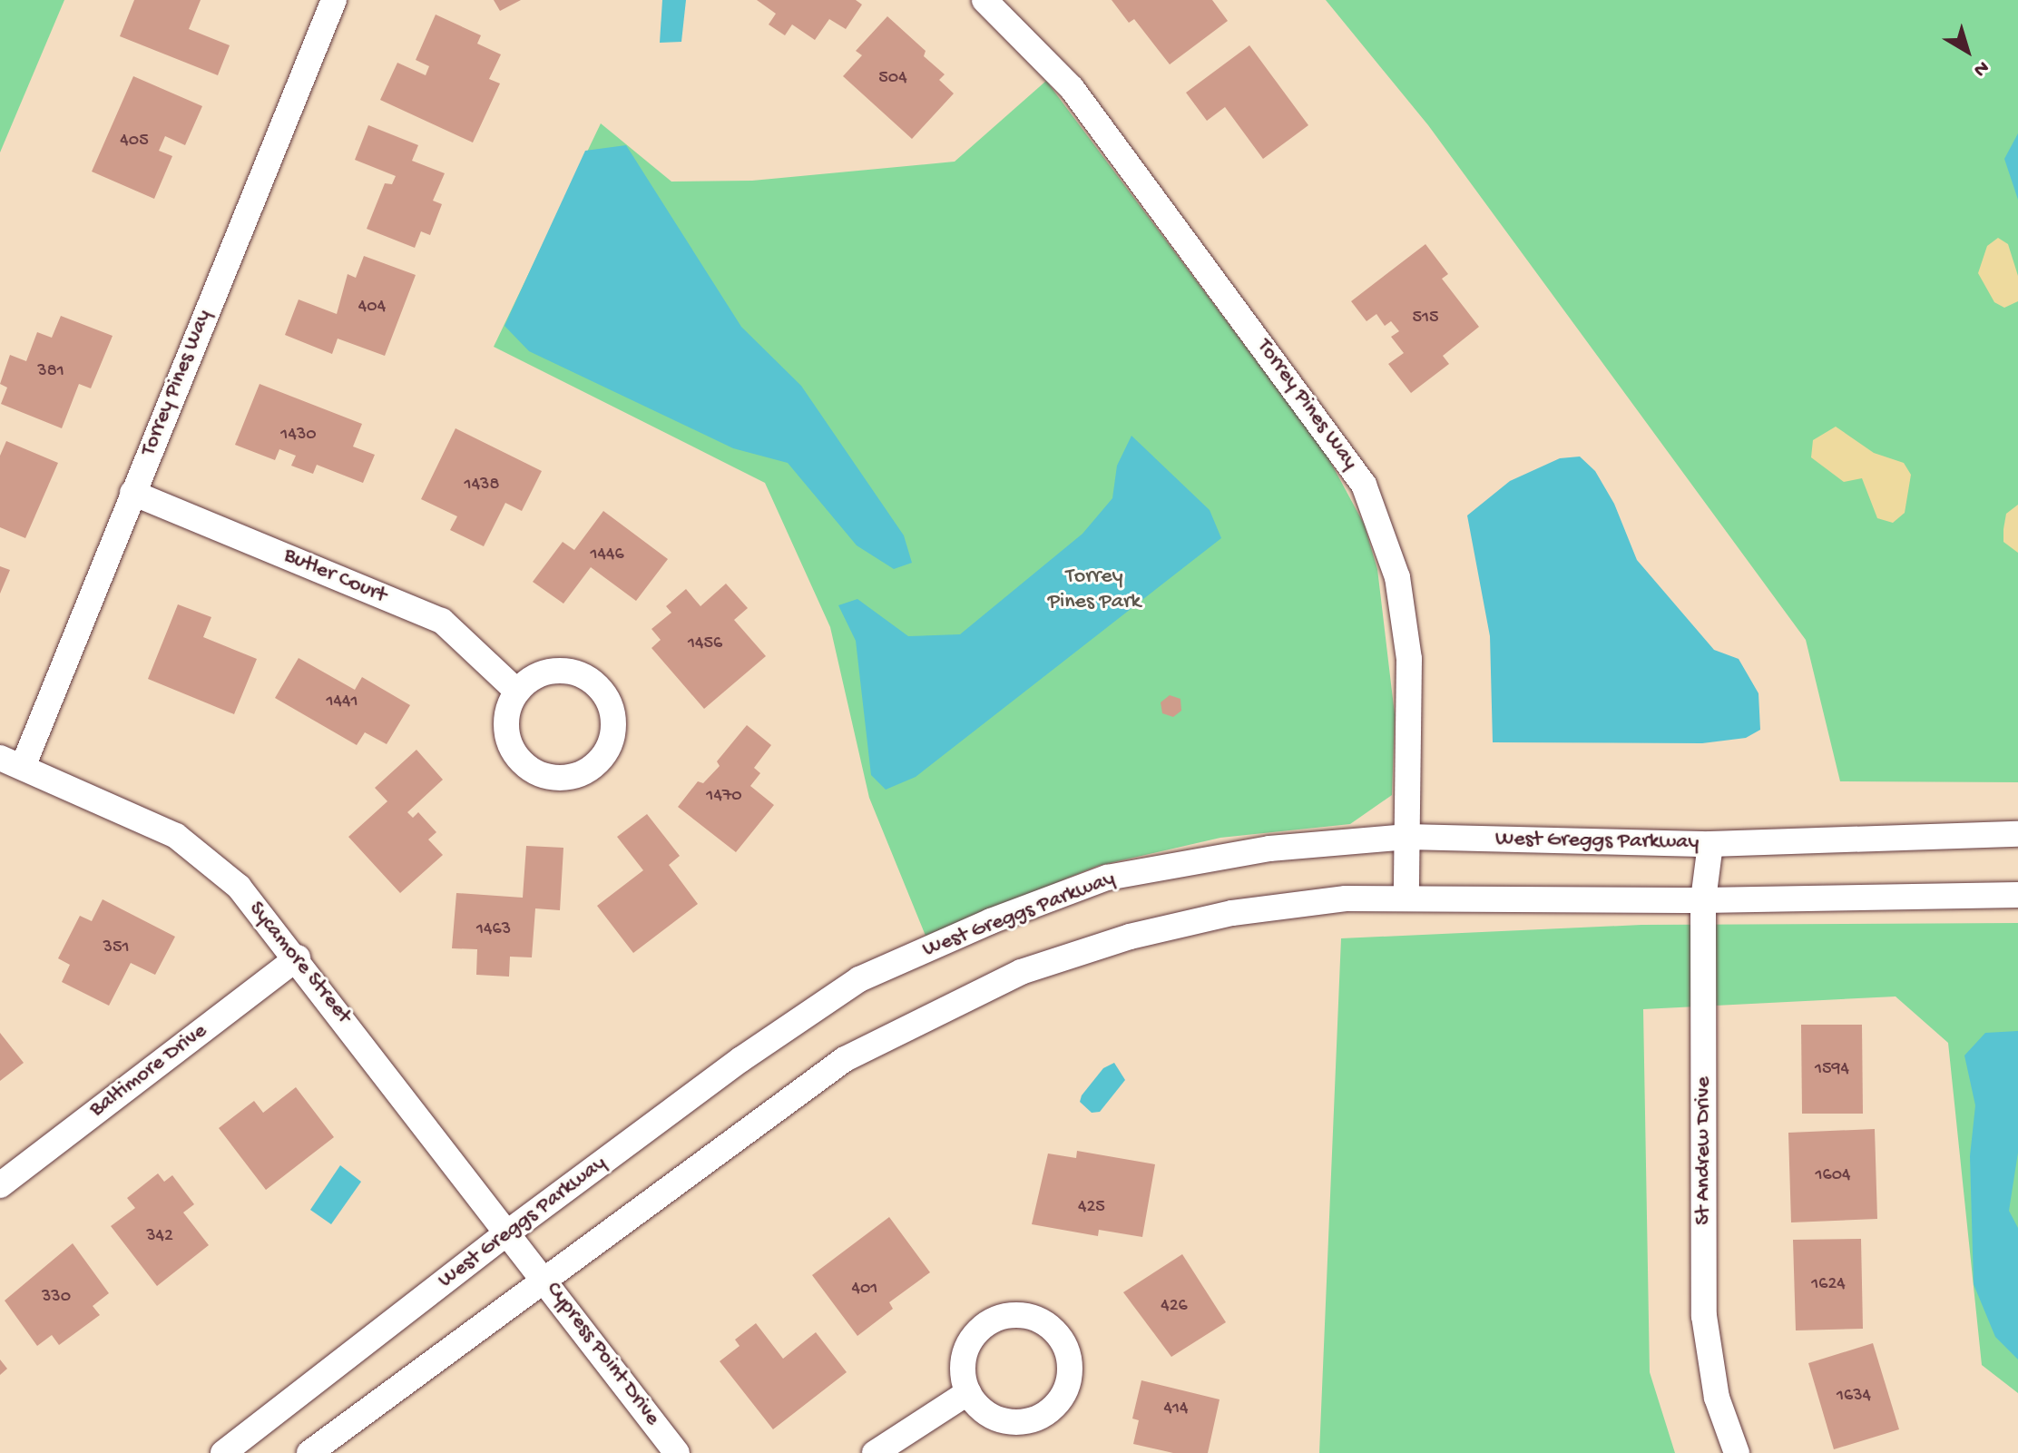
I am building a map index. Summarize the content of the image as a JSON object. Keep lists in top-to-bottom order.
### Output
{
  "streets": {
    "street": [
      "Torrey Pines Way",
      "Butler Court",
      "West Greggs Parkway",
      "Sycamore Street",
      "Baltimore Drive",
      "St Andrew Drive",
      "Cypress Point Drive"
    ]
  },
  "crossings": [
    ["Torrey Pines Way", "Butler Court"],
    ["Torrey Pines Way", "West Greggs Parkway"],
    ["Torrey Pines Way", "Sycamore Street"],
    ["West Greggs Parkway", "Sycamore Street"],
    ["West Greggs Parkway", "St Andrew Drive"],
    ["Sycamore Street", "Baltimore Drive"],
    ["Sycamore Street", "Cypress Point Drive"]
  ],
  "parks": ["Torrey Pines Park"],
  "house_numbers": [
    "504",
    "405",
    "404",
    "515",
    "381",
    "1430",
    "1438",
    "1446",
    "1456",
    "1441",
    "1470",
    "1463",
    "351",
    "1594",
    "1604",
    "425",
    "342",
    "1624",
    "401",
    "330",
    "426",
    "1634",
    "414"
  ],
  "north": "bottom right"
}
